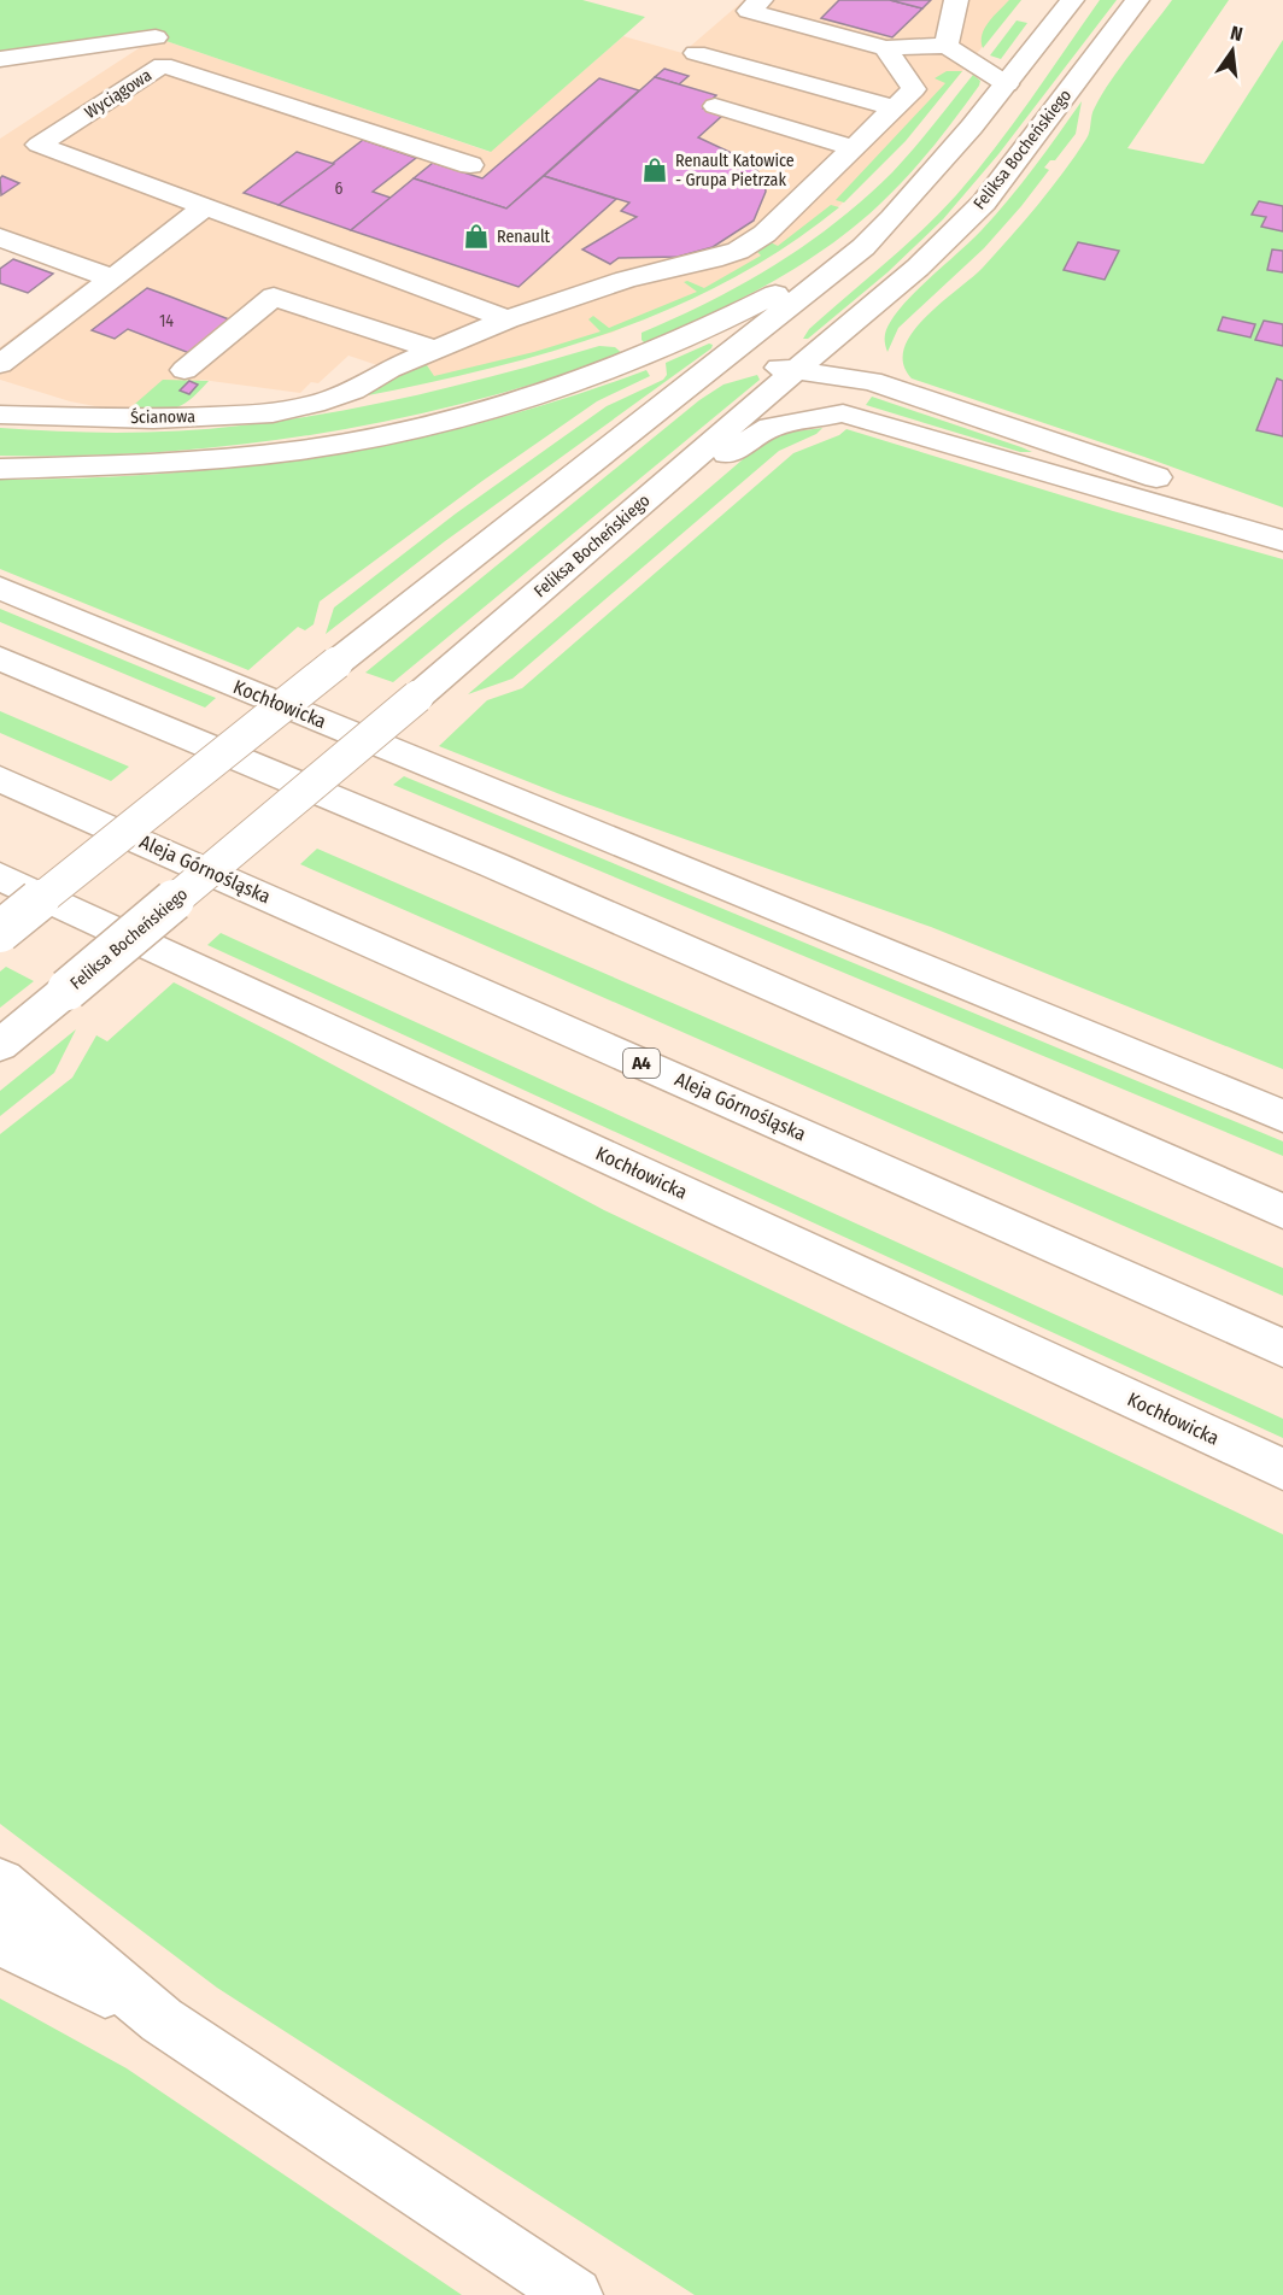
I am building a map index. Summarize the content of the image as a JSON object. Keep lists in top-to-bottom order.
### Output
{
  "streets": {
    "main road": [
      "Wyciągowa",
      "Feliksa Bocheńskiego",
      "Ścianowa",
      "Kochłowicka",
      "Aleja Górnośląska",
      "A4"
    ]
  },
  "places": {
    "shop": ["Renault Katowice - Grupa Pietrzak", "Renault"]
  },
  "house_numbers": ["6", "14"],
  "north": "top"
}
